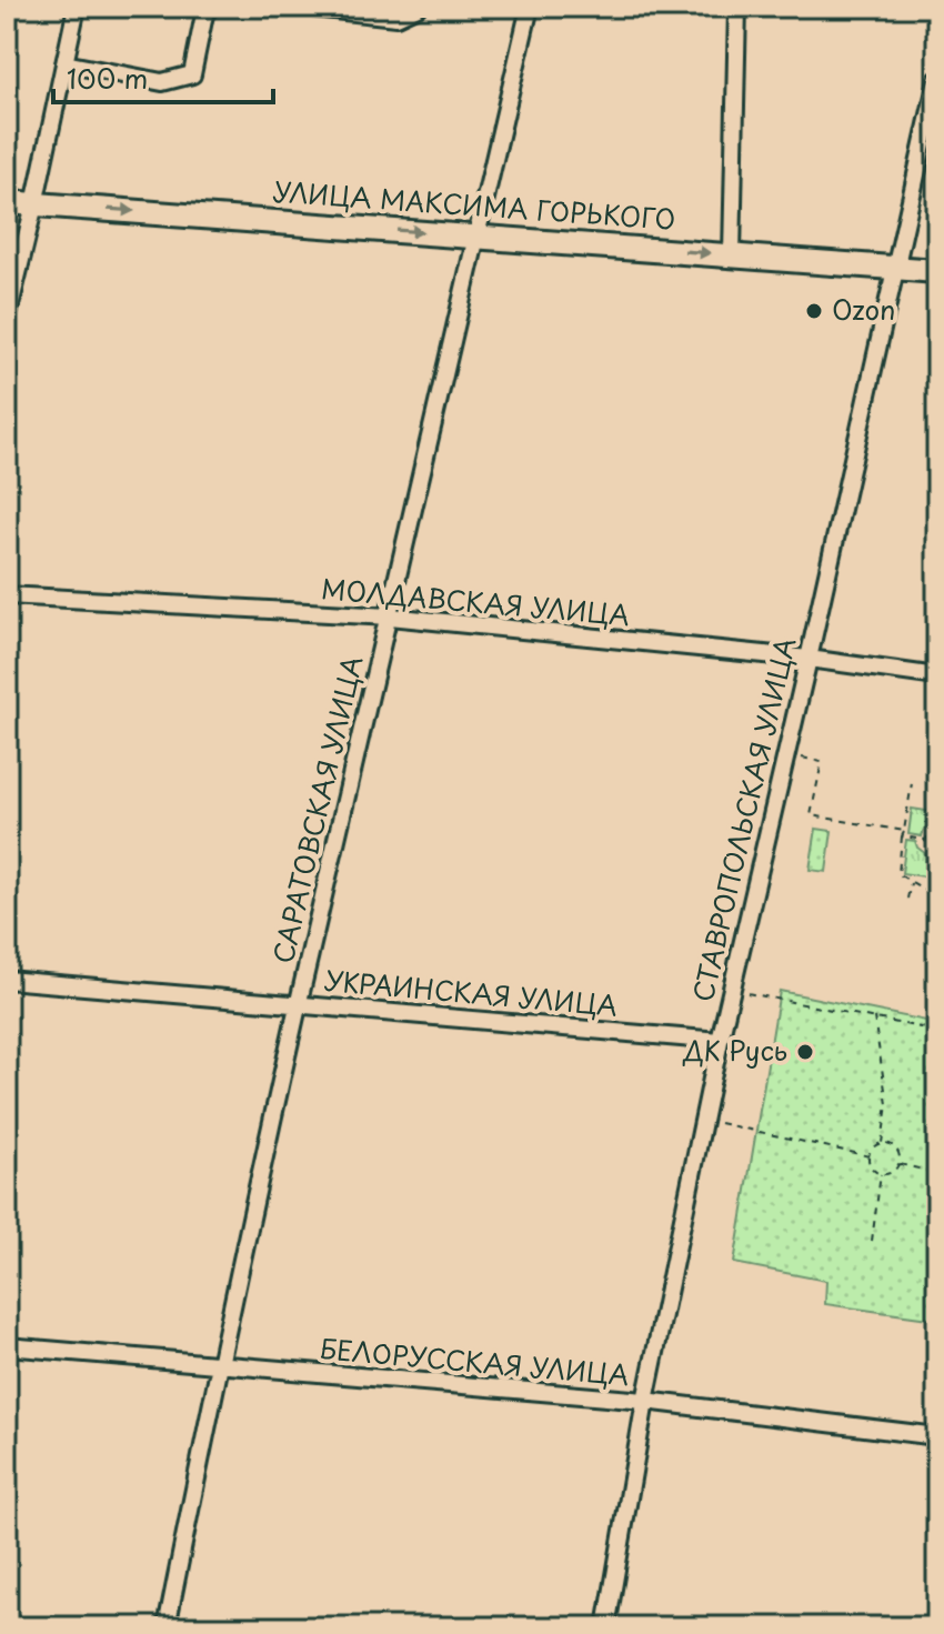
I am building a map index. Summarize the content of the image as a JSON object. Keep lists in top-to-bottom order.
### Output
{
  "streets": {
    "main road": ["УЛИЦА МАКСИМА ГОРЬКОГО"],
    "street": [
      "МОЛДАВСКАЯ УЛИЦА",
      "САРАТОВСКАЯ УЛИЦА",
      "СТАВРОПОЛЬСКАЯ УЛИЦА",
      "УКРАИНСКАЯ УЛИЦА",
      "БЕЛОРУССКАЯ УЛИЦА"
    ]
  },
  "crossings": [
    ["УЛИЦА МАКСИМА ГОРЬКОГО", "САРАТОВСКАЯ УЛИЦА"],
    ["УЛИЦА МАКСИМА ГОРЬКОГО", "СТАВРОПОЛЬСКАЯ УЛИЦА"],
    ["МОЛДАВСКАЯ УЛИЦА", "САРАТОВСКАЯ УЛИЦА"],
    ["МОЛДАВСКАЯ УЛИЦА", "СТАВРОПОЛЬСКАЯ УЛИЦА"],
    ["САРАТОВСКАЯ УЛИЦА", "УКРАИНСКАЯ УЛИЦА"],
    ["САРАТОВСКАЯ УЛИЦА", "БЕЛОРУССКАЯ УЛИЦА"],
    ["СТАВРОПОЛЬСКАЯ УЛИЦА", "УКРАИНСКАЯ УЛИЦА"],
    ["СТАВРОПОЛЬСКАЯ УЛИЦА", "БЕЛОРУССКАЯ УЛИЦА"]
  ],
  "one_way": ["УЛИЦА МАКСИМА ГОРЬКОГО"],
  "places": ["Ozon", "ДК Русь"],
  "scale_bar": "100 m"
}
